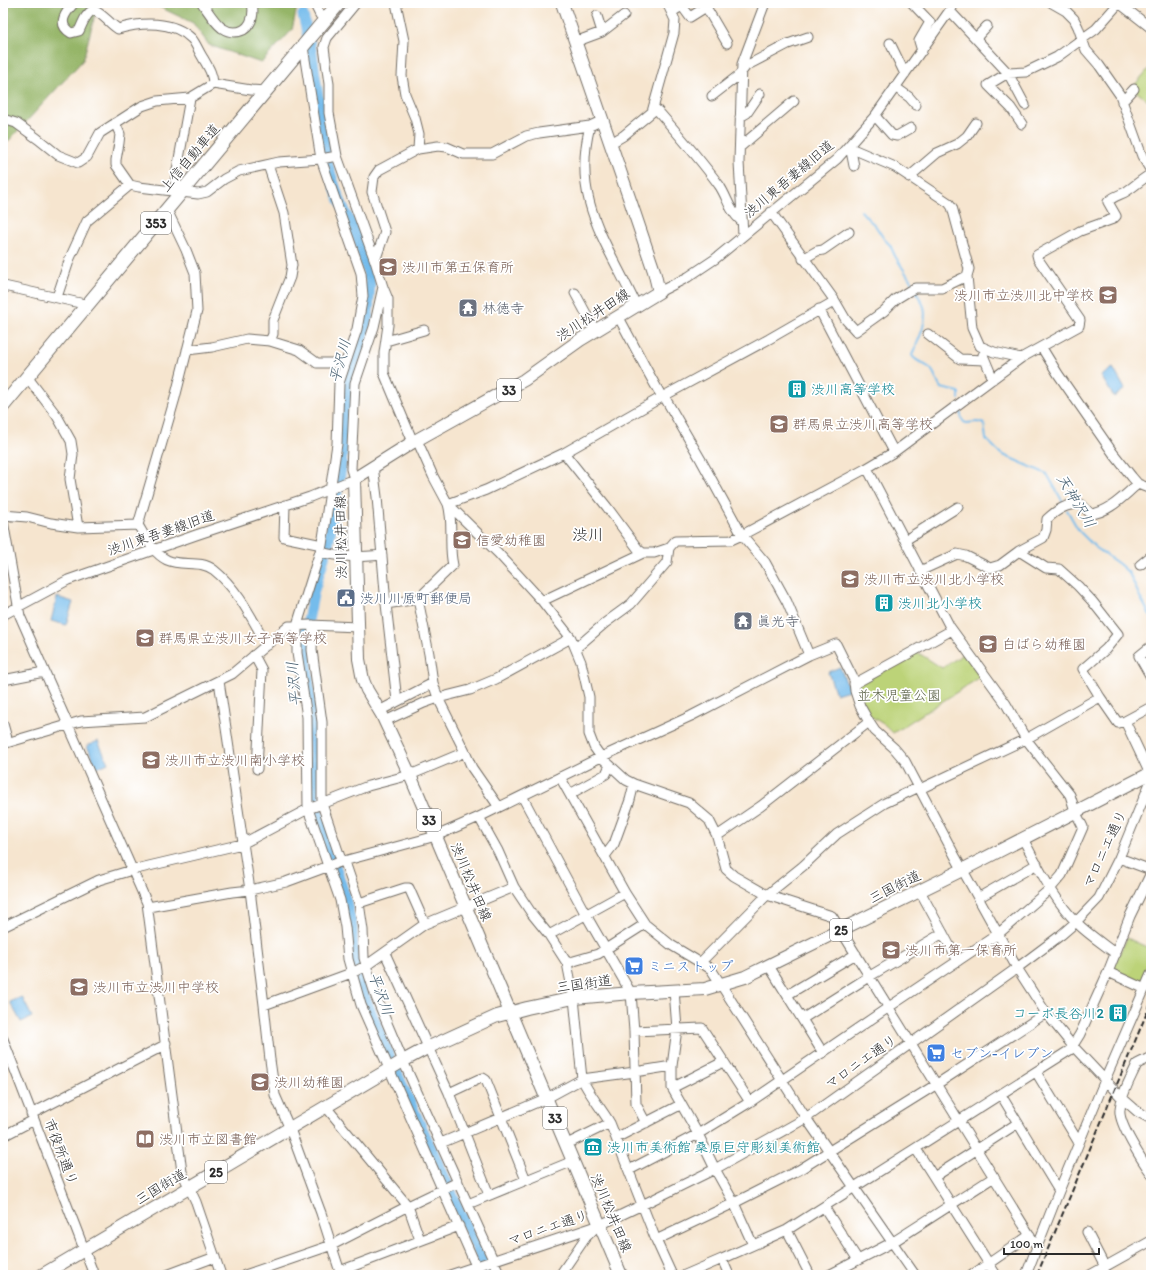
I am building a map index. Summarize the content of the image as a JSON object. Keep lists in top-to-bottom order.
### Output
{
  "streets": {
    "highway": ["上信自動車道", "353"],
    "main road": [
      "渋川松井田線",
      "33",
      "三国街道",
      "25"
    ],
    "street": ["渋川東吾妻線旧道", "マロニエ通り", "市役所通り"]
  },
  "crossings": [
    ["渋川東吾妻線旧道", "渋川松井田線"],
    ["渋川松井田線", "マロニエ通り"],
    ["渋川松井田線", "三国街道"],
    ["マロニエ通り", "三国街道"],
    ["三国街道", "市役所通り"]
  ],
  "districts": ["渋川"],
  "water": ["平沢川", "天神沢川"],
  "parks": ["並木児童公園"],
  "places": {
    "school or university": [
      "渋川市第五保育所",
      "渋川市立渋川北中学校",
      "群馬県立渋川高等学校",
      "信愛幼稚園",
      "渋川市立渋川北小学校",
      "群馬県立渋川女子高等学校",
      "白ばら幼稚園",
      "渋川市立渋川南小学校",
      "渋川市第一保育所",
      "渋川市立渋川中学校",
      "渋川幼稚園"
    ],
    "temple": ["林徳寺", "眞光寺"],
    "building": ["渋川高等学校", "渋川北小学校", "コーポ長谷川2"],
    "public building": ["渋川川原町郵便局"],
    "supermarket": ["ミニストップ", "セブン-イレブン"],
    "library": ["渋川市立図書館"],
    "museum": ["渋川市美術館 桑原巨守彫刻美術館"]
  },
  "scale_bar": "100 m"
}
